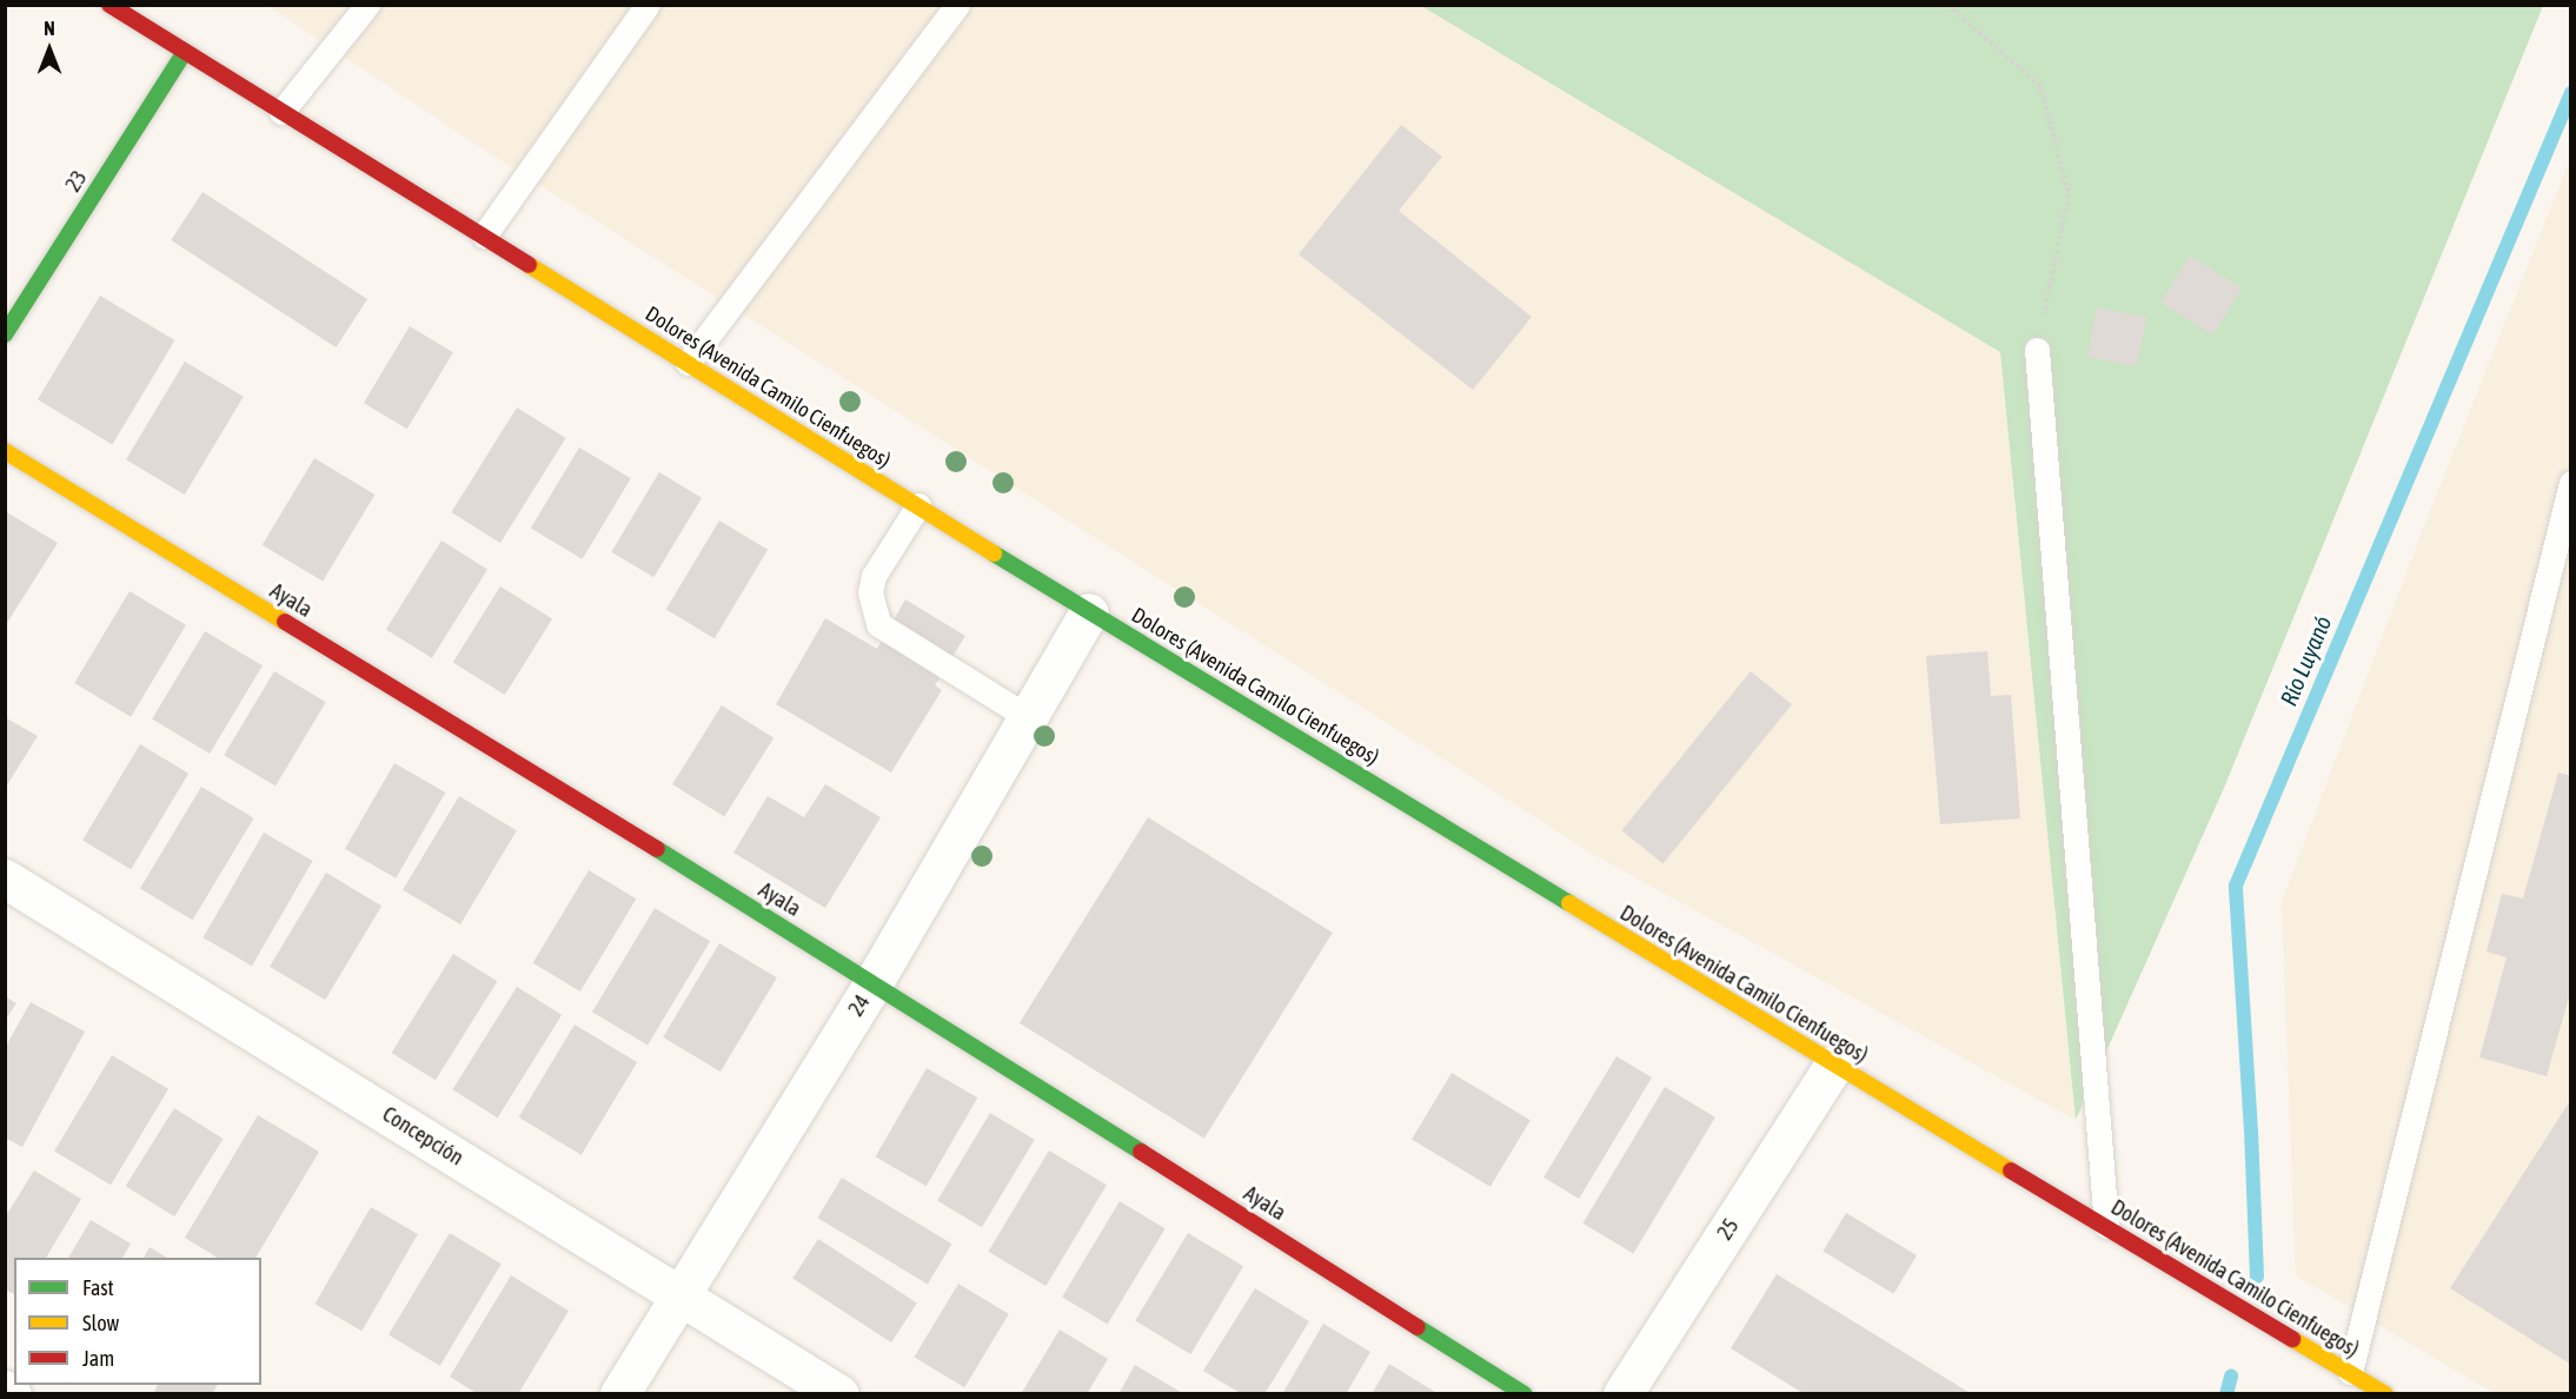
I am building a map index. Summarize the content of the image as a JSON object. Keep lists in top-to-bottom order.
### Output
{
  "streets": {
    "main road": ["23", "Dolores (Avenida Camilo Cienfuegos)", "Ayala"],
    "street": ["24", "Concepción", "25"]
  },
  "crossings": [
    ["23", "Dolores (Avenida Camilo Cienfuegos)"],
    ["Dolores (Avenida Camilo Cienfuegos)", "24"],
    ["Dolores (Avenida Camilo Cienfuegos)", "25"],
    ["Ayala", "24"],
    ["24", "Concepción"]
  ],
  "water": ["Río Luyanó"],
  "legend": ["Fast", "Slow", "Jam"],
  "north": "top"
}
